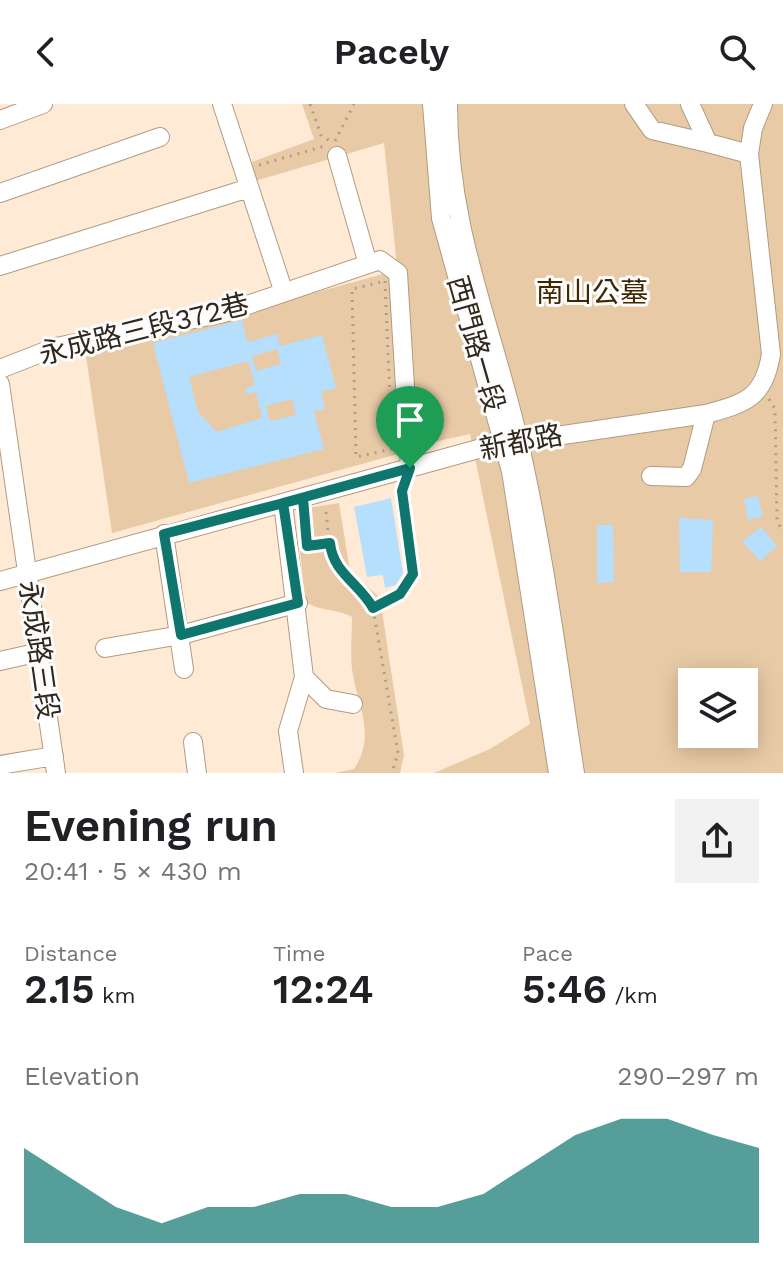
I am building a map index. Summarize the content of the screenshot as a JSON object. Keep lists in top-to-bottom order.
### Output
{
  "streets": {
    "street": [
      "永成路三段372巷",
      "西門路一段",
      "新都路",
      "永成路三段"
    ]
  },
  "crossings": [
    ["西門路一段", "新都路"],
    ["新都路", "永成路三段"]
  ],
  "parks": ["南山公墓"],
  "page": {
    "header": "Pacely",
    "heading": ["Evening run", "20:41 · 5 × 430 m"],
    "stats": [
      ["Distance", "2.15 km"],
      ["Time", "12:24"],
      ["Pace", "5:46 /km"]
    ],
    "chart": ["Elevation", "290–297 m"]
  }
}
